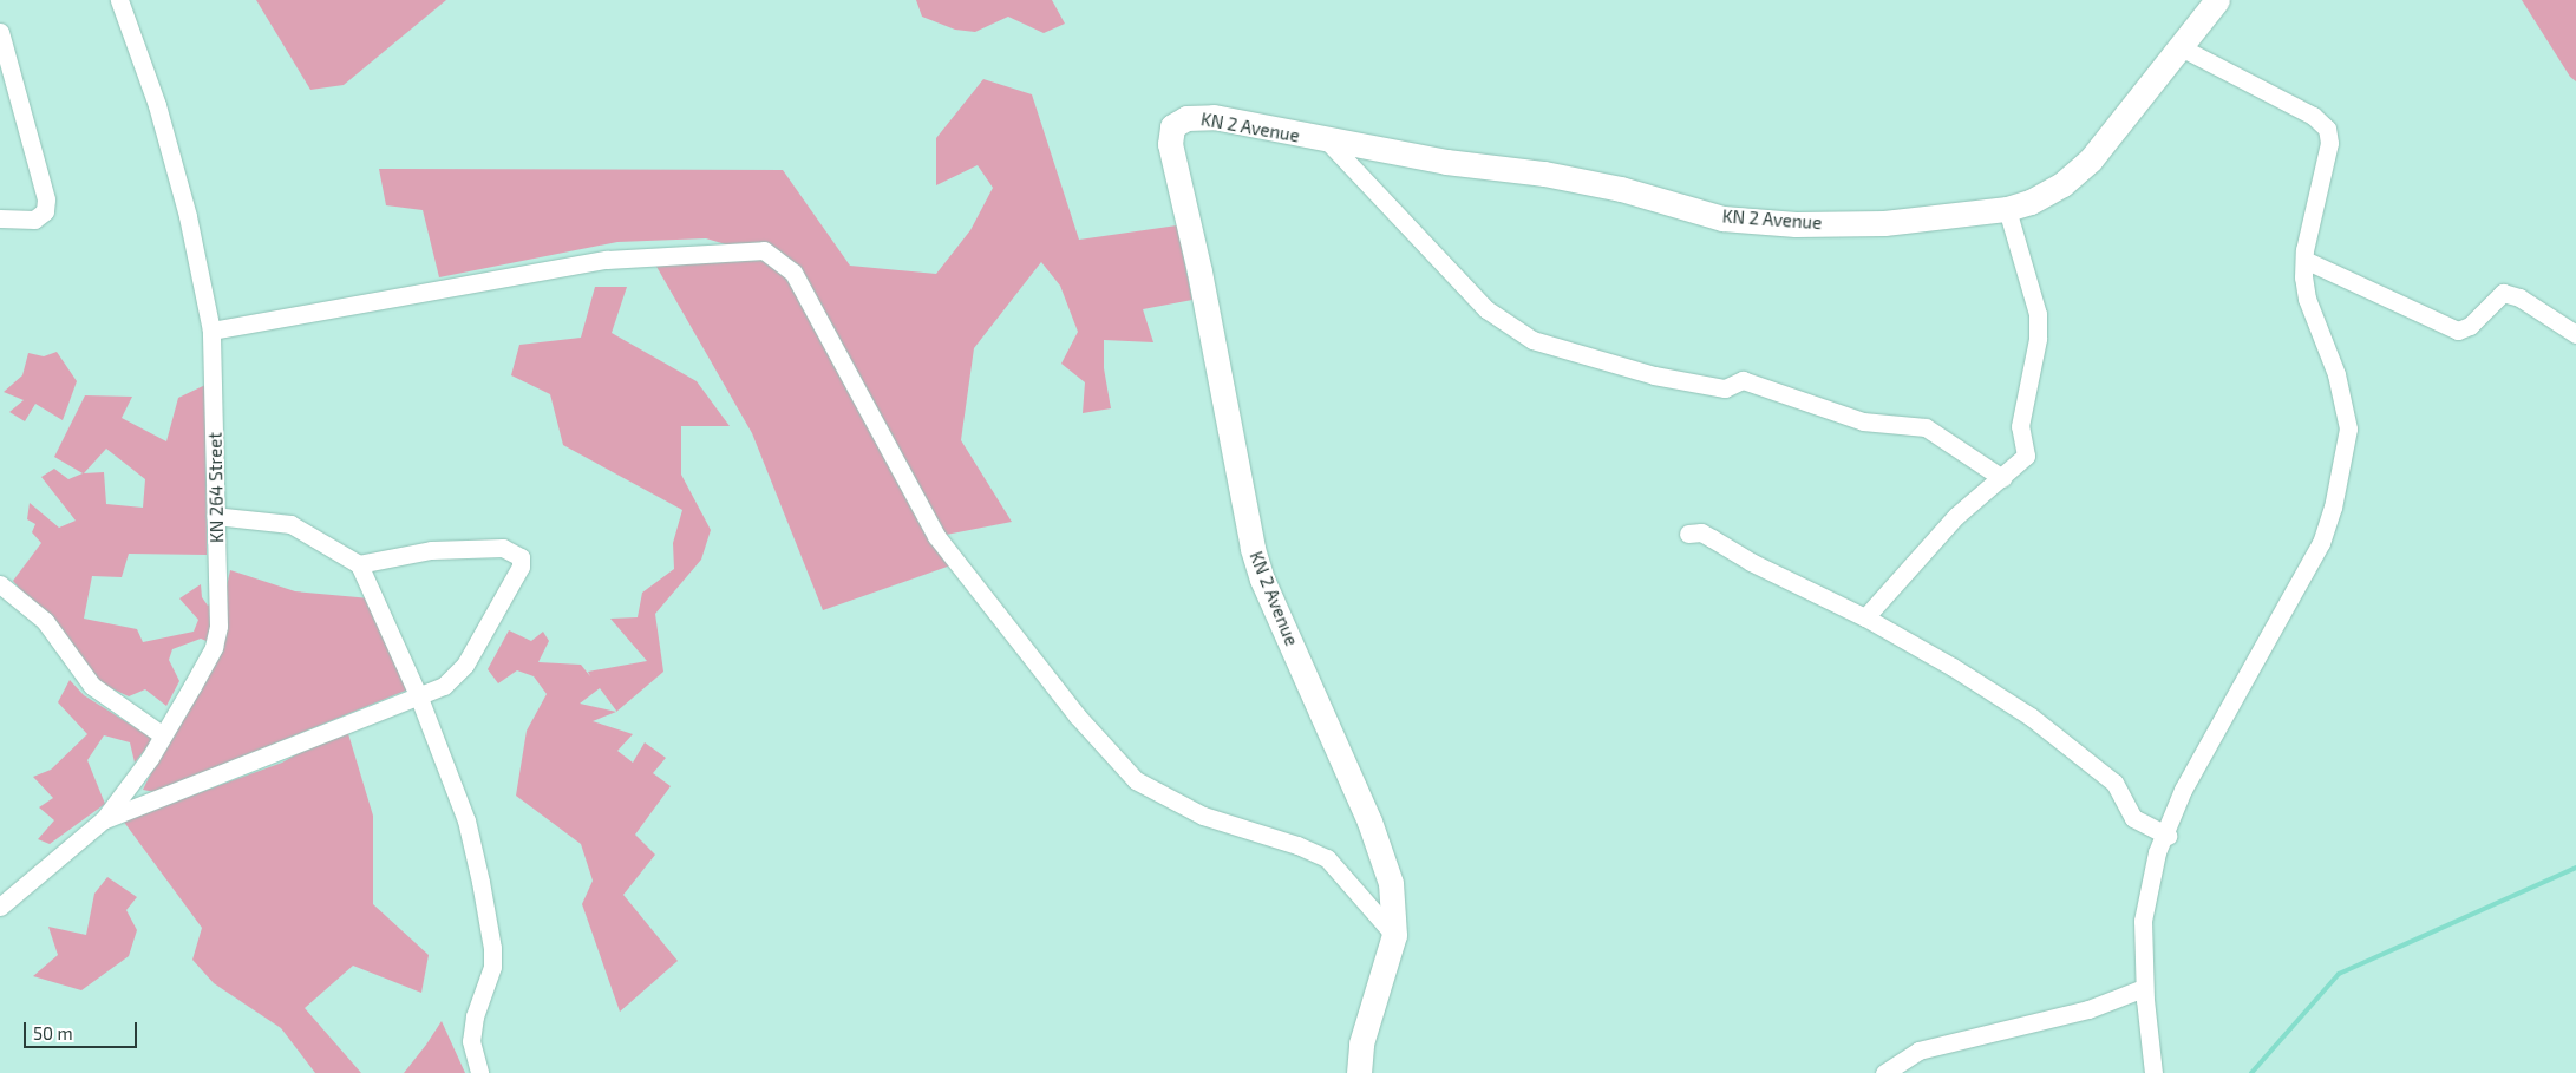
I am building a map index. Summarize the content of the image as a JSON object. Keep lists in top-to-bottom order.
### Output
{
  "streets": {
    "main road": ["KN 2 Avenue"],
    "street": ["KN 264 Street"]
  },
  "scale_bar": "50 m"
}
